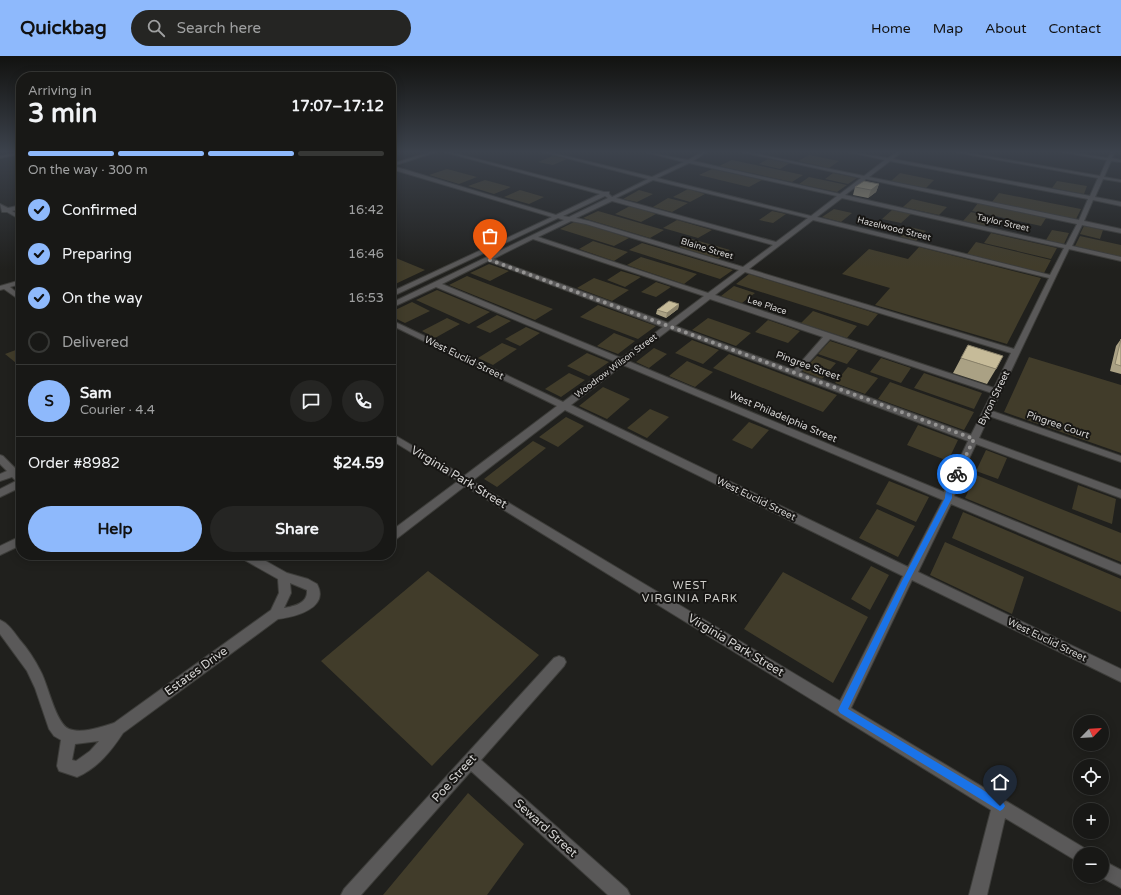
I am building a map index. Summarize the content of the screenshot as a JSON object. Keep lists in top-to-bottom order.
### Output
{
  "streets": {
    "street": [
      "Taylor Street",
      "Hazelwood Street",
      "Blaine Street",
      "Lee Place",
      "West Euclid Street",
      "Woodrow Wilson Street",
      "Pingree Street",
      "Byron Street",
      "West Philadelphia Street",
      "Pingree Court",
      "Virginia Park Street",
      "Estates Drive",
      "Poe Street",
      "Seward Street"
    ]
  },
  "crossings": [
    ["Taylor Street", "Woodrow Wilson Street"],
    ["Taylor Street", "Byron Street"],
    ["Hazelwood Street", "Woodrow Wilson Street"],
    ["Hazelwood Street", "Byron Street"],
    ["Blaine Street", "Woodrow Wilson Street"],
    ["Blaine Street", "Byron Street"],
    ["Lee Place", "Woodrow Wilson Street"],
    ["Lee Place", "Byron Street"],
    ["West Euclid Street", "Woodrow Wilson Street"],
    ["West Euclid Street", "Byron Street"],
    ["Woodrow Wilson Street", "Pingree Street"],
    ["Woodrow Wilson Street", "West Philadelphia Street"],
    ["Woodrow Wilson Street", "Virginia Park Street"],
    ["Pingree Street", "Byron Street"],
    ["Byron Street", "West Philadelphia Street"],
    ["Byron Street", "Pingree Court"],
    ["Byron Street", "Virginia Park Street"],
    ["Poe Street", "Seward Street"]
  ],
  "districts": ["WEST VIRGINIA PARK"],
  "north": "top right",
  "page": {
    "header": "Quickbag",
    "search": "Search here",
    "nav": [
      "Home",
      "Map",
      "About",
      "Contact"
    ],
    "heading": ["3 min", "Arriving in", "17:07–17:12"],
    "panel": [
      "Sam",
      "Courier · 4.4",
      "Order #8982",
      "$24.59"
    ],
    "bar": "On the way · 300 m",
    "list": [
      ["Confirmed", "16:42"],
      ["Preparing", "16:46"],
      ["On the way", "16:53"],
      "Delivered"
    ],
    "round": "S",
    "buttons": ["Help", "Share"],
    "map_buttons": ["+", "−"]
  }
}
